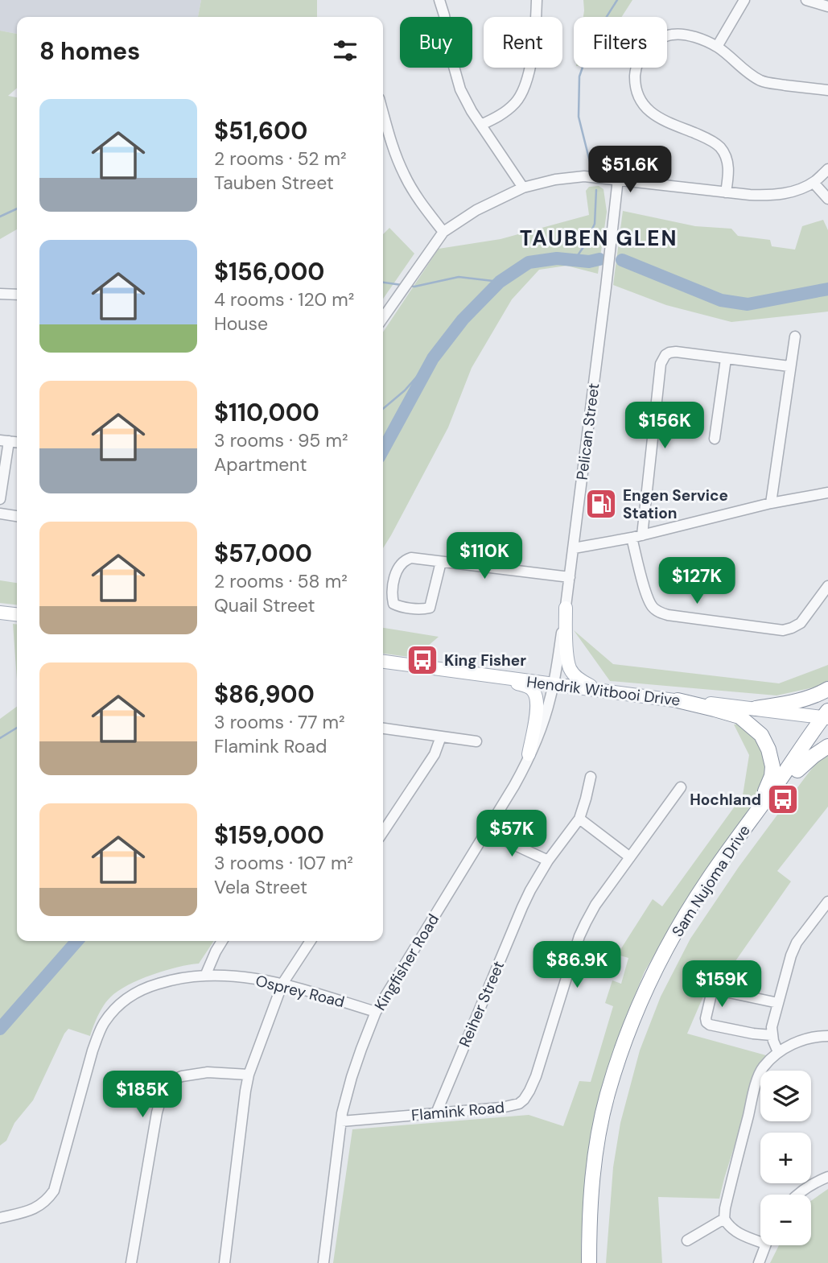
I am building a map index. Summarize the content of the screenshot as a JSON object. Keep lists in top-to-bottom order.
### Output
{
  "streets": {
    "highway": ["Sam Nujoma Drive"],
    "main road": ["Hendrik Witbooi Drive"],
    "street": [
      "Pelican Street",
      "Kingfisher Road",
      "Osprey Road",
      "Reiher Street",
      "Flamink Road"
    ]
  },
  "crossings": [
    ["Pelican Street", "Hendrik Witbooi Drive"],
    ["Pelican Street", "Kingfisher Road"],
    ["Hendrik Witbooi Drive", "Sam Nujoma Drive"],
    ["Hendrik Witbooi Drive", "Kingfisher Road"],
    ["Kingfisher Road", "Osprey Road"],
    ["Kingfisher Road", "Flamink Road"],
    ["Reiher Street", "Flamink Road"]
  ],
  "districts": ["TAUBEN GLEN"],
  "places": {
    "fuel station": ["Engen Service Station"],
    "bus stop": ["King Fisher", "Hochland"]
  },
  "page": {
    "chip": ["Buy", "Rent", "Filters"],
    "heading": "8 homes",
    "list": [
      {
        "name": "$51,600",
        "note": "2 rooms · 52 m² · Tauben Street"
      },
      {
        "name": "$156,000",
        "note": "4 rooms · 120 m² · House"
      },
      {
        "name": "$110,000",
        "note": "3 rooms · 95 m² · Apartment"
      },
      {
        "name": "$57,000",
        "note": "2 rooms · 58 m² · Quail Street"
      },
      {
        "name": "$86,900",
        "note": "3 rooms · 77 m² · Flamink Road"
      },
      {
        "name": "$159,000",
        "note": "3 rooms · 107 m² · Vela Street"
      }
    ],
    "price": [
      "$51.6K",
      "$156K",
      "$110K",
      "$127K",
      "$57K",
      "$86.9K",
      "$159K",
      "$185K"
    ],
    "map_buttons": ["+", "−"]
  }
}
